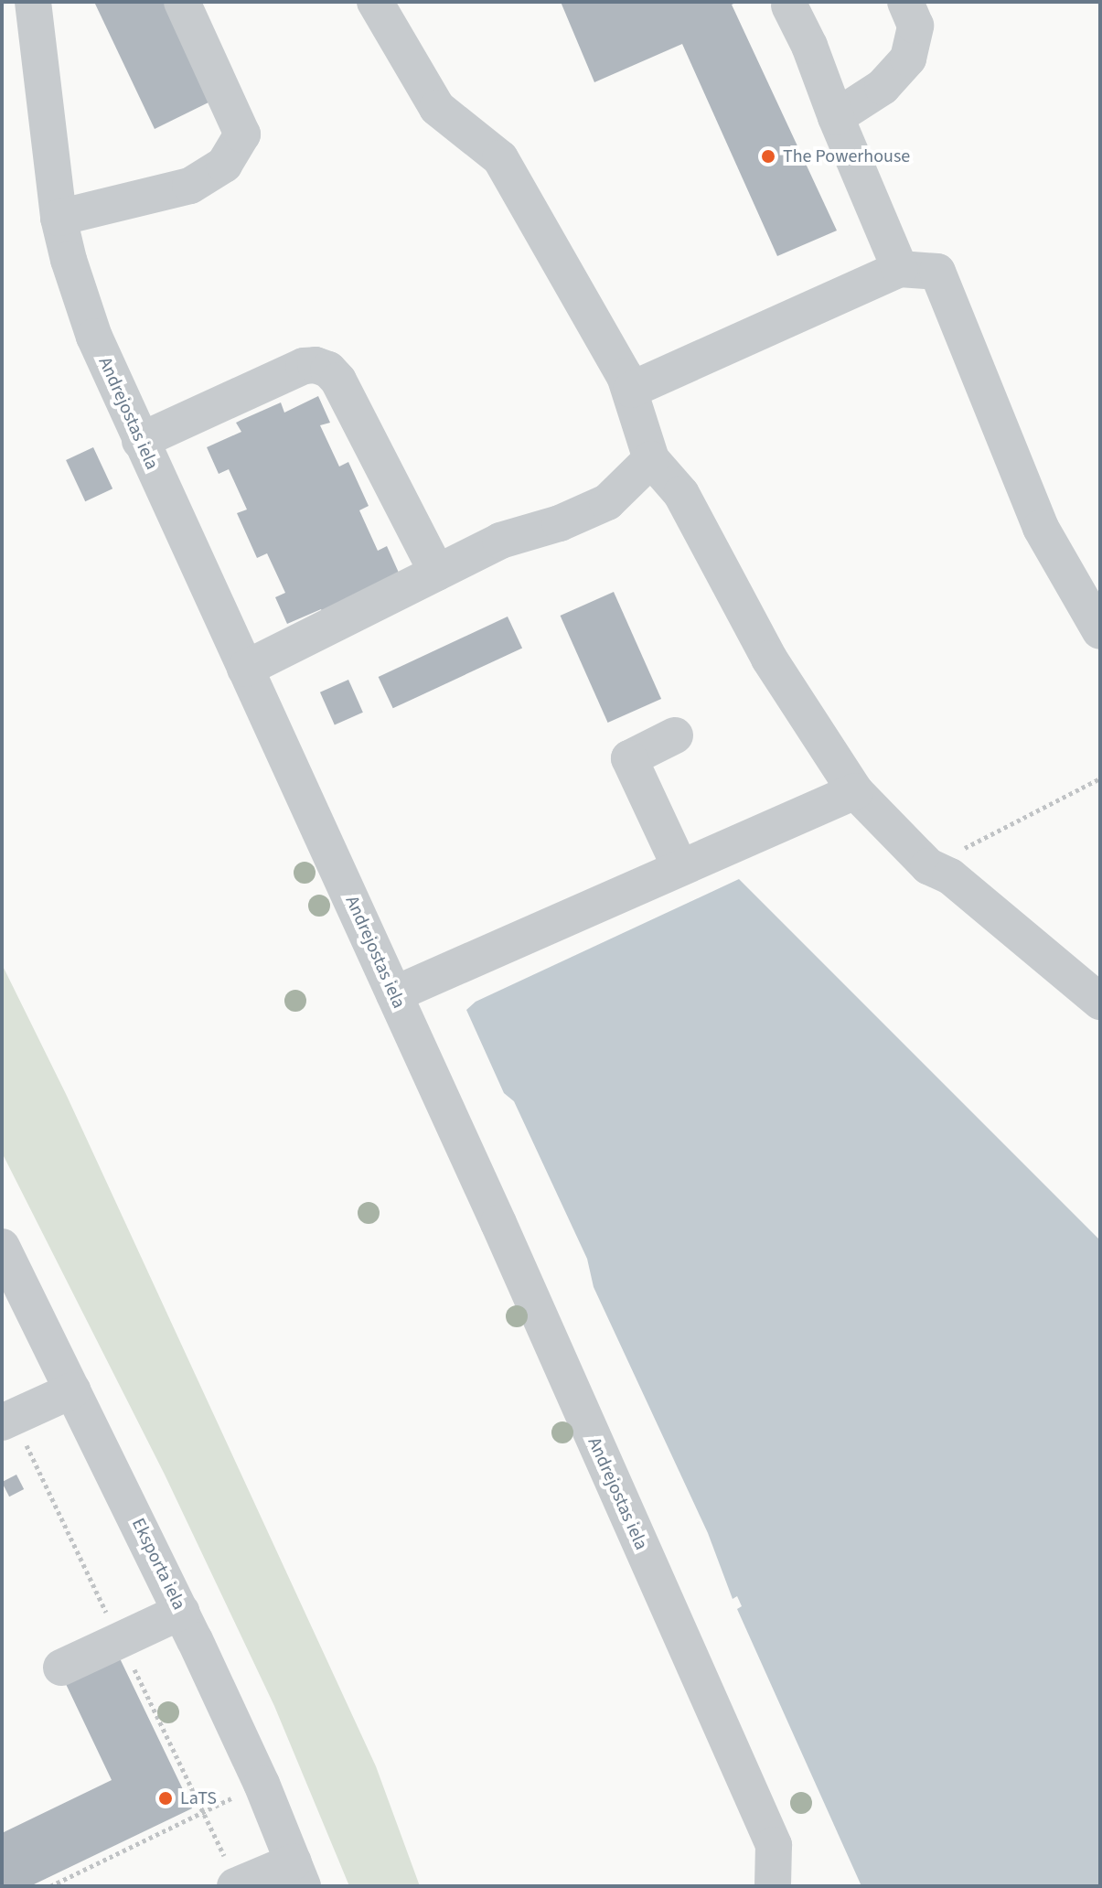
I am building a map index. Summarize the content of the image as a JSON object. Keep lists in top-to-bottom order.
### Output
{
  "streets": {
    "street": ["Andrejostas iela", "Eksporta iela"]
  },
  "places": ["The Powerhouse", "LaTS"]
}
